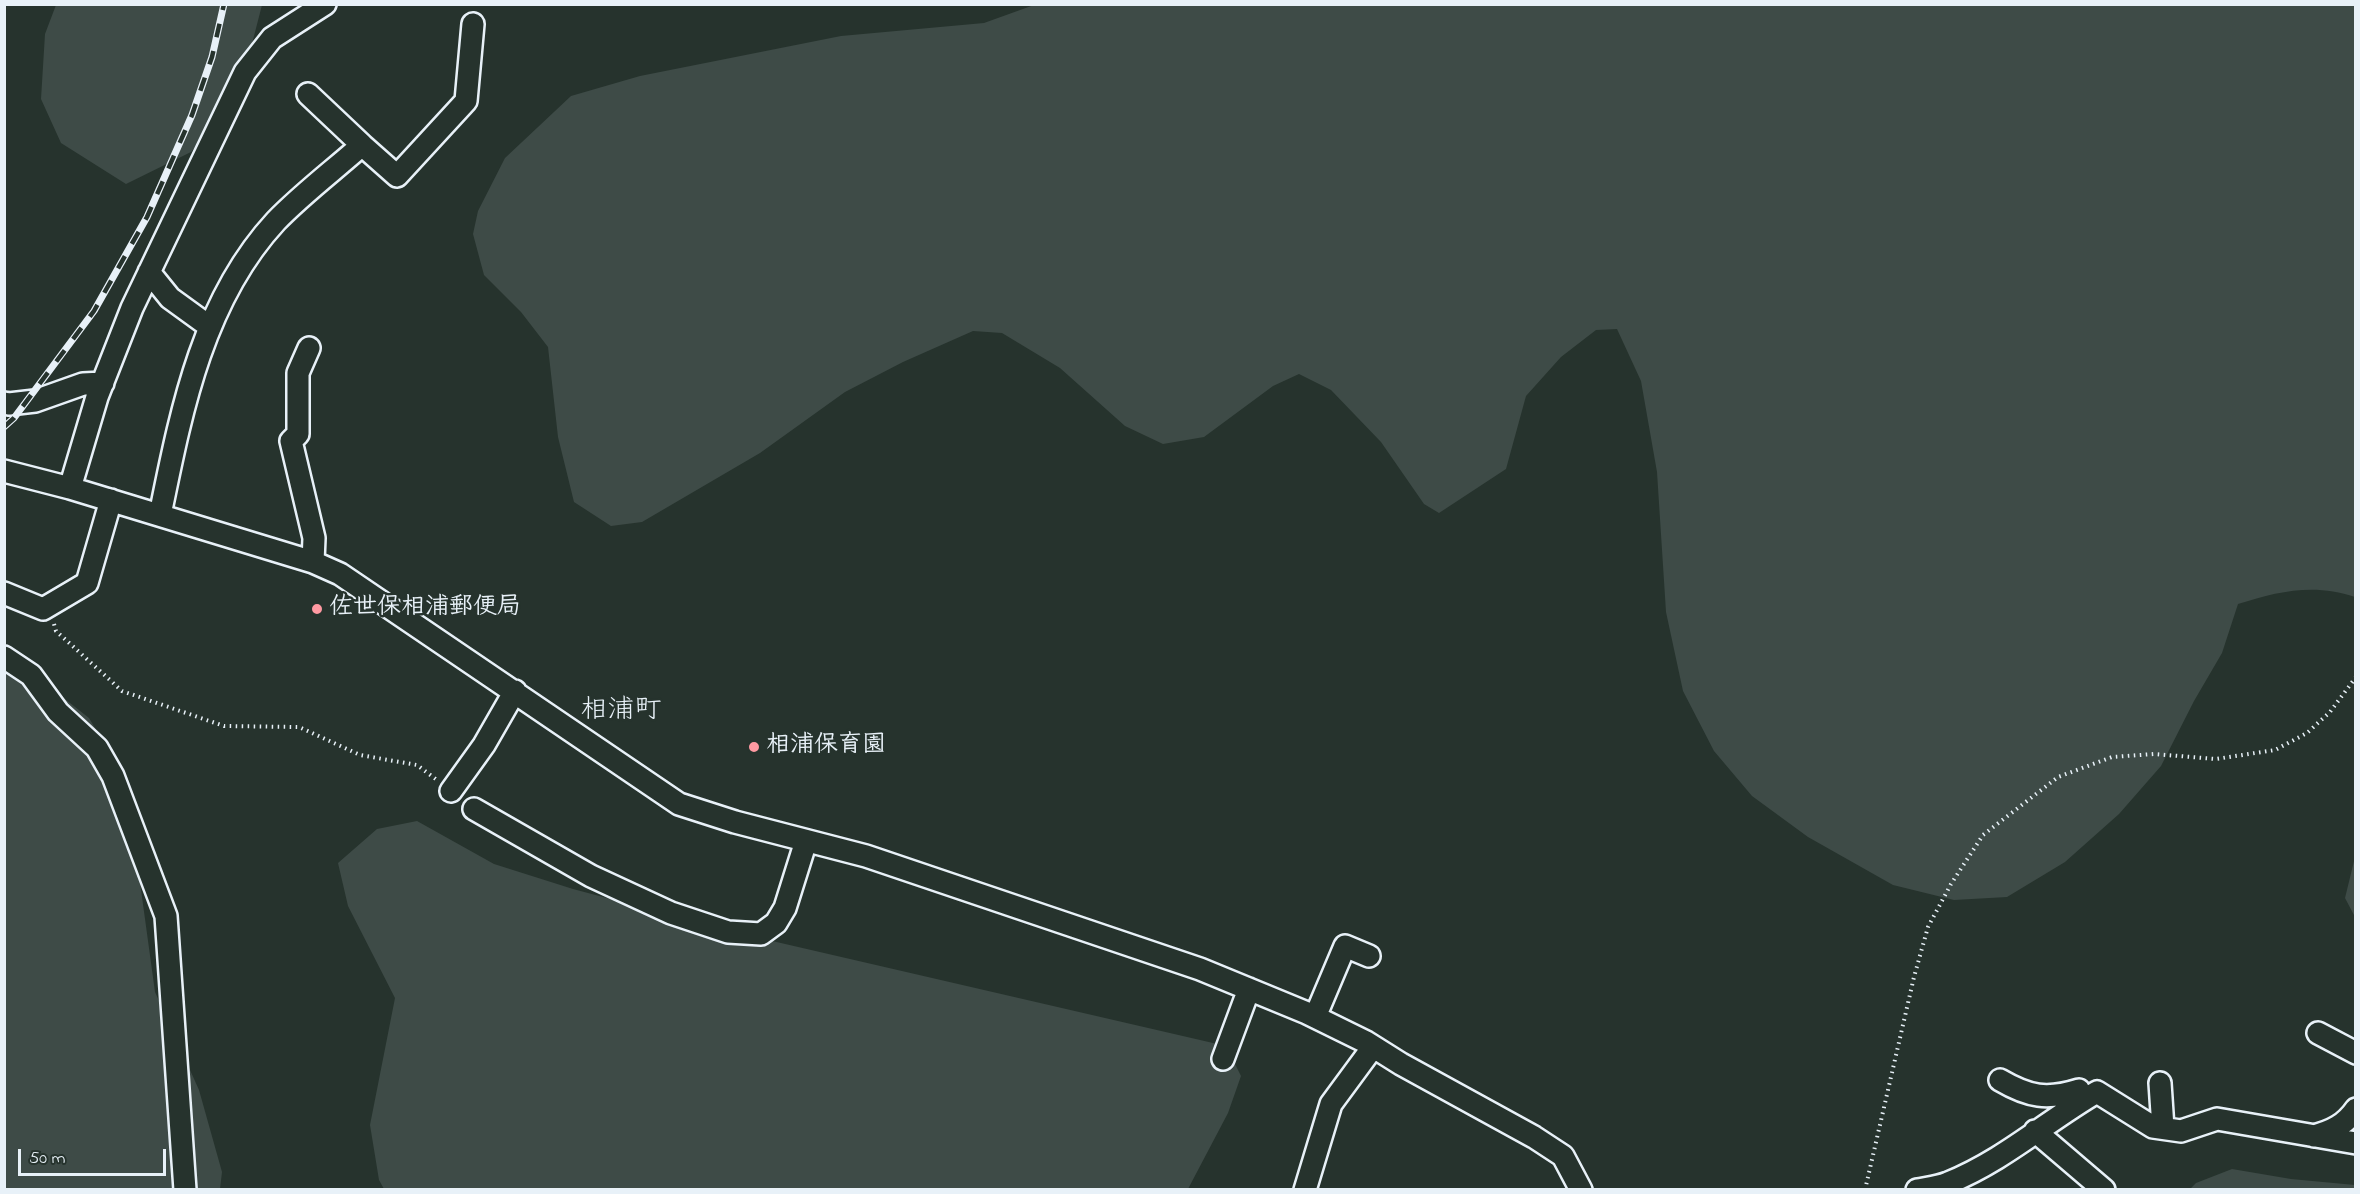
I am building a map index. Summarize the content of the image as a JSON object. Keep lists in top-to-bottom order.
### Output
{
  "districts": ["相浦町"],
  "places": ["佐世保相浦郵便局", "相浦保育園"],
  "scale_bar": "50 m"
}
